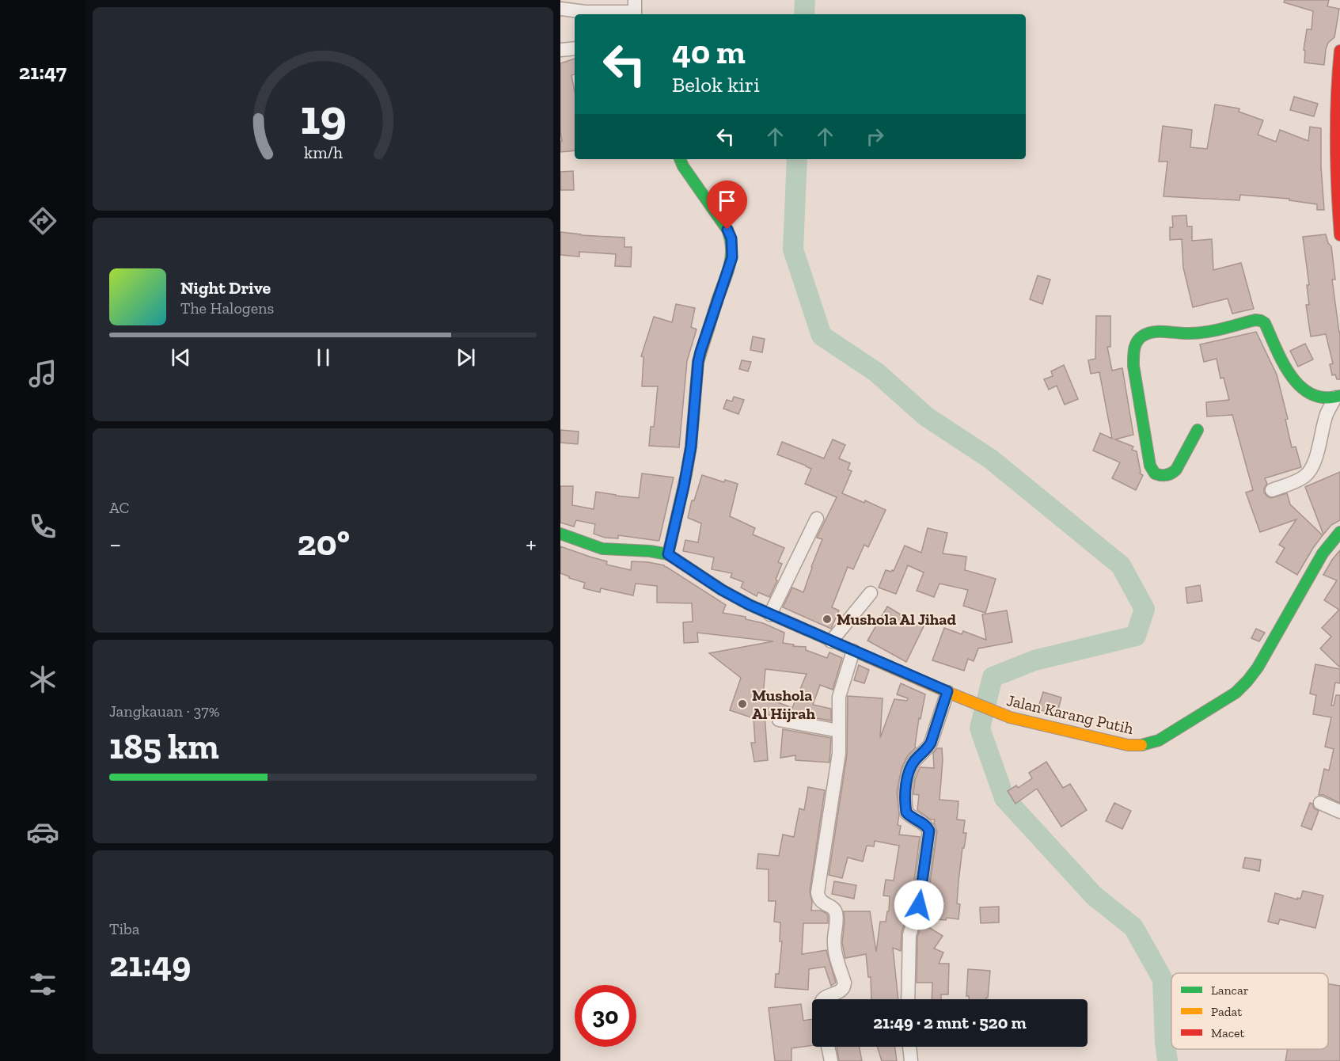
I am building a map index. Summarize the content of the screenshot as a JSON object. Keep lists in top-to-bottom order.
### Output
{
  "streets": {
    "main road": ["Jalan Karang Putih"]
  },
  "places": ["Mushola Al Jihad", "Mushola Al Hijrah"],
  "legend": ["Lancar", "Padat", "Macet"],
  "page": {
    "tabs": "21:47",
    "turn": ["40 m", "Belok kiri"],
    "song": ["Night Drive", "The Halogens"],
    "tile": [
      "AC",
      ["Jangkauan · 37%", "185 km"],
      ["Tiba", "21:49"]
    ],
    "heat": ["−", "20°", "+"],
    "limit": "30",
    "trip": "21:49 · 2 mnt · 520 m",
    "gauge": ["19", "km/h"]
  }
}
